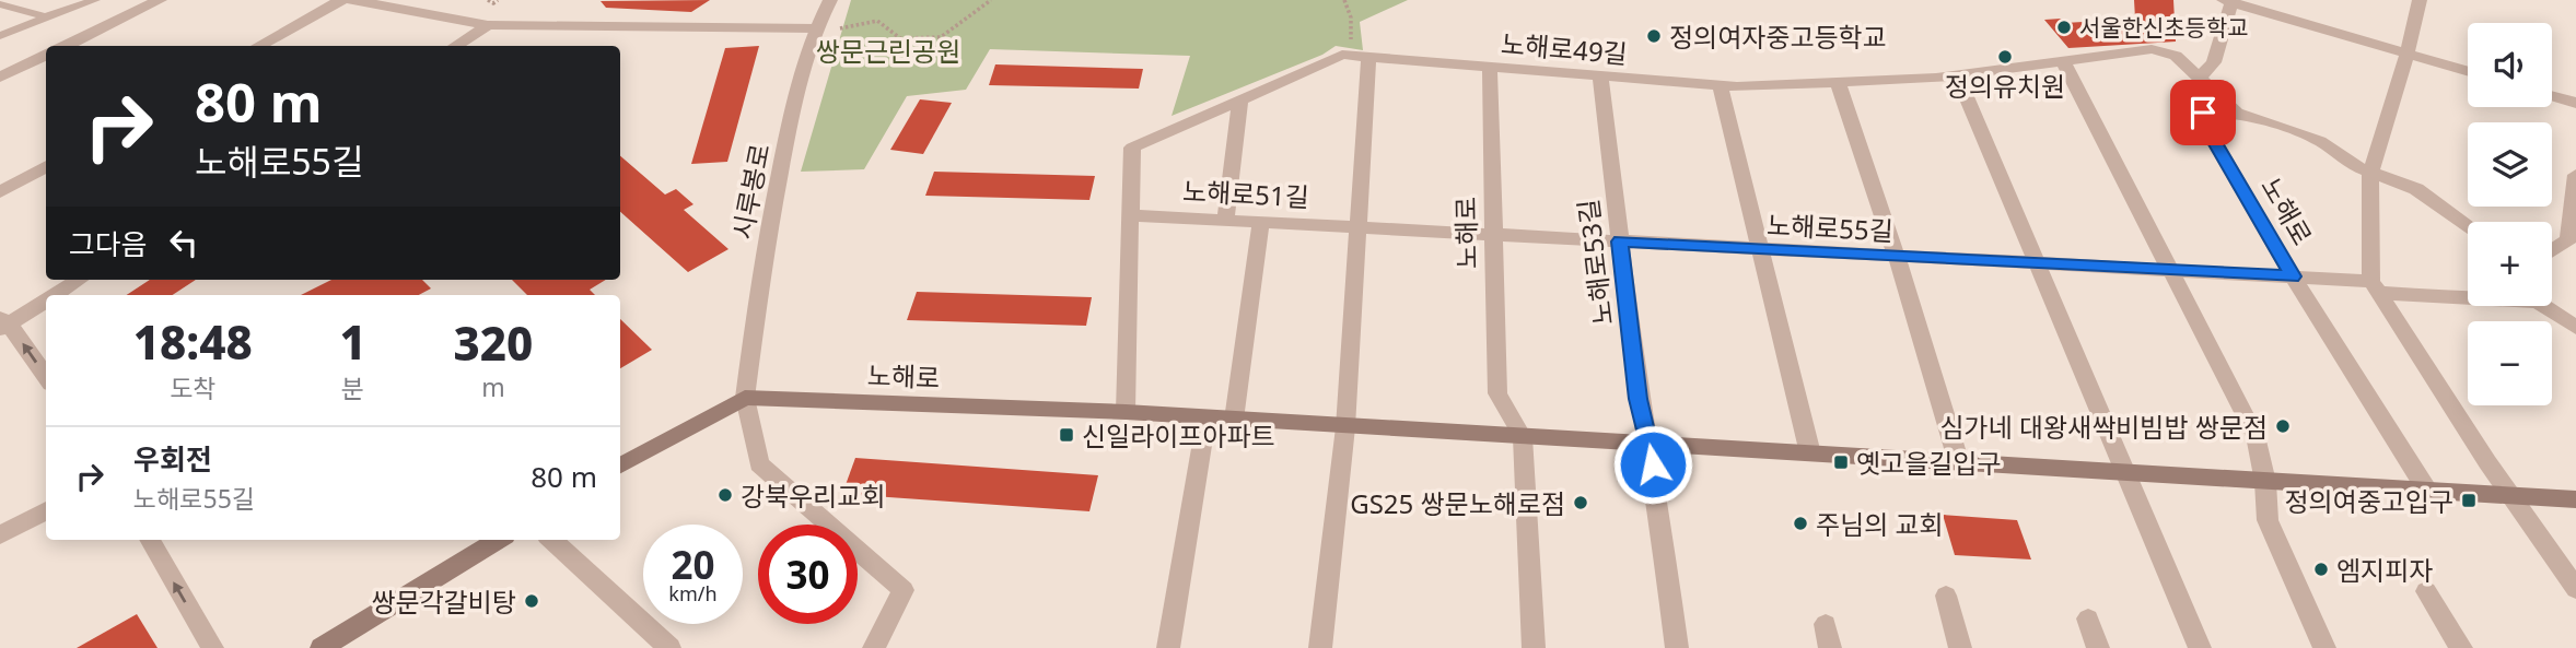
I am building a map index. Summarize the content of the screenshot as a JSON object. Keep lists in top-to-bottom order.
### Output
{
  "streets": {
    "main road": ["노해로"],
    "street": [
      "노해로49길",
      "시루봉로",
      "노해로51길",
      "노해로55길",
      "노해로53길"
    ]
  },
  "crossings": [
    ["노해로49길", "노해로51길"],
    ["노해로49길", "노해로"],
    ["노해로49길", "노해로53길"],
    ["시루봉로", "노해로"],
    ["노해로51길", "노해로"],
    ["노해로51길", "노해로55길"],
    ["노해로51길", "노해로53길"],
    ["노해로", "노해로55길"],
    ["노해로", "노해로53길"],
    ["노해로55길", "노해로53길"]
  ],
  "parks": ["쌍문근린공원"],
  "places": {
    "other": [
      "서울한신초등학교",
      "정의여자중고등학교",
      "정의유치원",
      "심가네 대왕새싹비빔밥 쌍문점",
      "강북우리교회",
      "GS25 쌍문노해로점",
      "주님의 교회",
      "엠지피자",
      "쌍문각갈비탕"
    ],
    "transit": ["신일라이프아파트", "옛고을길입구", "정의여중고입구"]
  },
  "page": {
    "map_buttons": ["+", "−"],
    "turn": ["80 m", "노해로55길"],
    "then": "그다음",
    "eta": [
      "18:48",
      "도착",
      "1",
      "분",
      "320",
      "m"
    ],
    "list": [
      {
        "name": "우회전",
        "note": "노해로55길",
        "value": "80 m"
      }
    ],
    "speed": "20 km/h",
    "limit": "30"
  }
}
